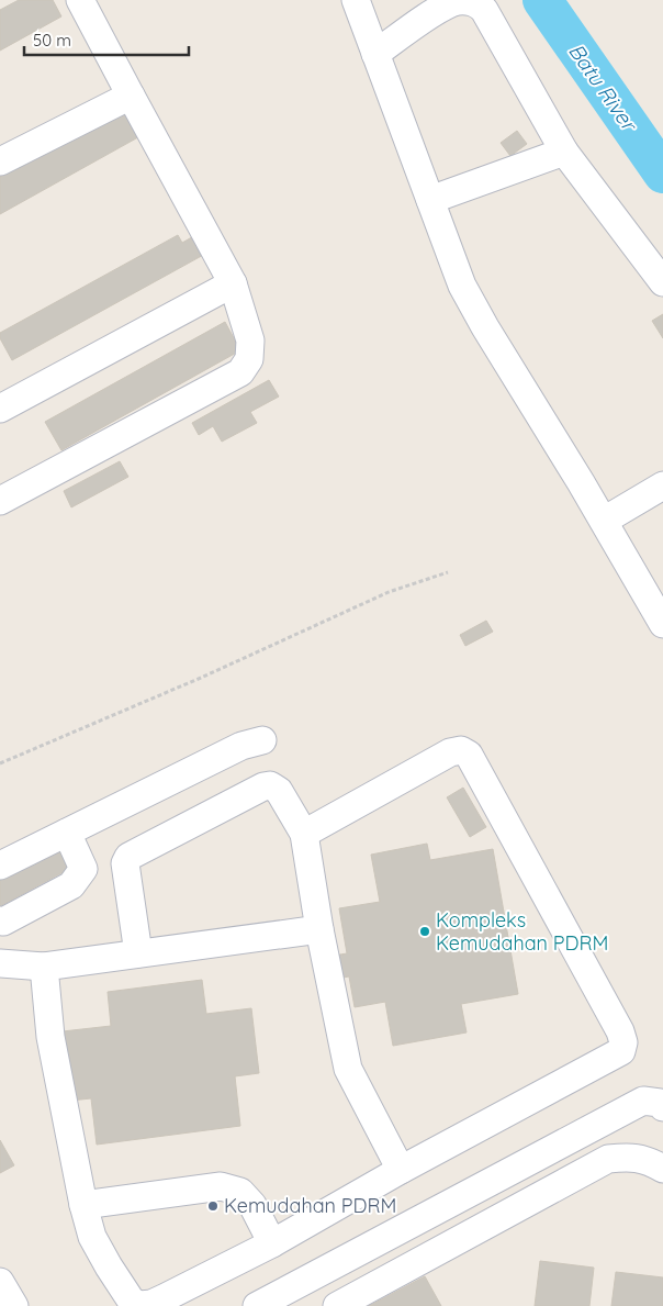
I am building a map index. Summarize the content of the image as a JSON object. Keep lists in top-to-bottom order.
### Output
{
  "water": ["Batu River"],
  "places": ["Kompleks Kemudahan PDRM", "Kemudahan PDRM"],
  "scale_bar": "50 m"
}
